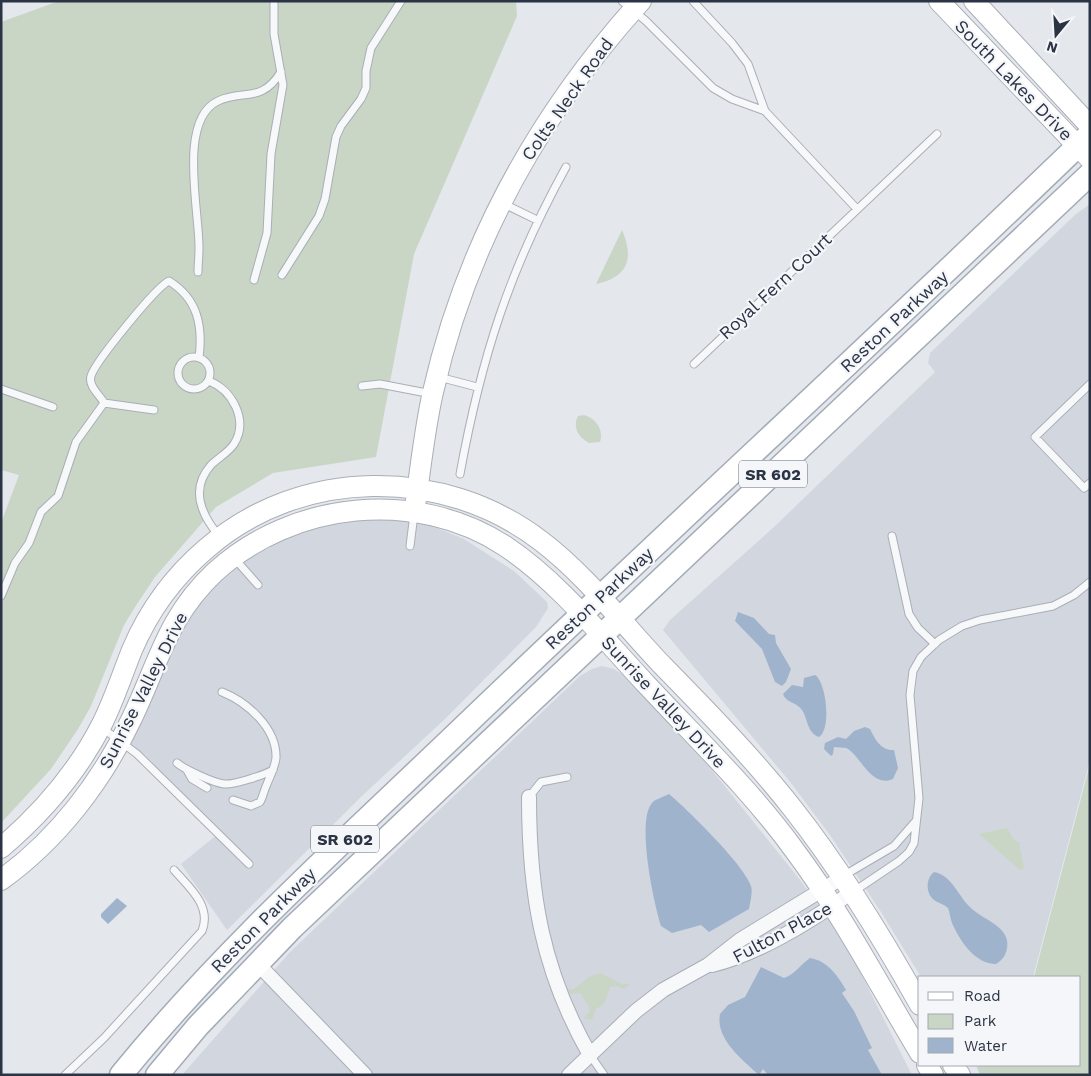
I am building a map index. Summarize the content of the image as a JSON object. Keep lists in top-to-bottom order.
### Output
{
  "streets": {
    "main road": [
      "South Lakes Drive",
      "Colts Neck Road",
      "Reston Parkway",
      "SR 602",
      "Sunrise Valley Drive"
    ],
    "street": ["Fulton Place"],
    "lane": ["Royal Fern Court"]
  },
  "crossings": [
    ["South Lakes Drive", "Reston Parkway"],
    ["Colts Neck Road", "Sunrise Valley Drive"],
    ["Reston Parkway", "Sunrise Valley Drive"],
    ["Sunrise Valley Drive", "Fulton Place"]
  ],
  "legend": ["Road", "Park", "Water"],
  "north": "bottom"
}
